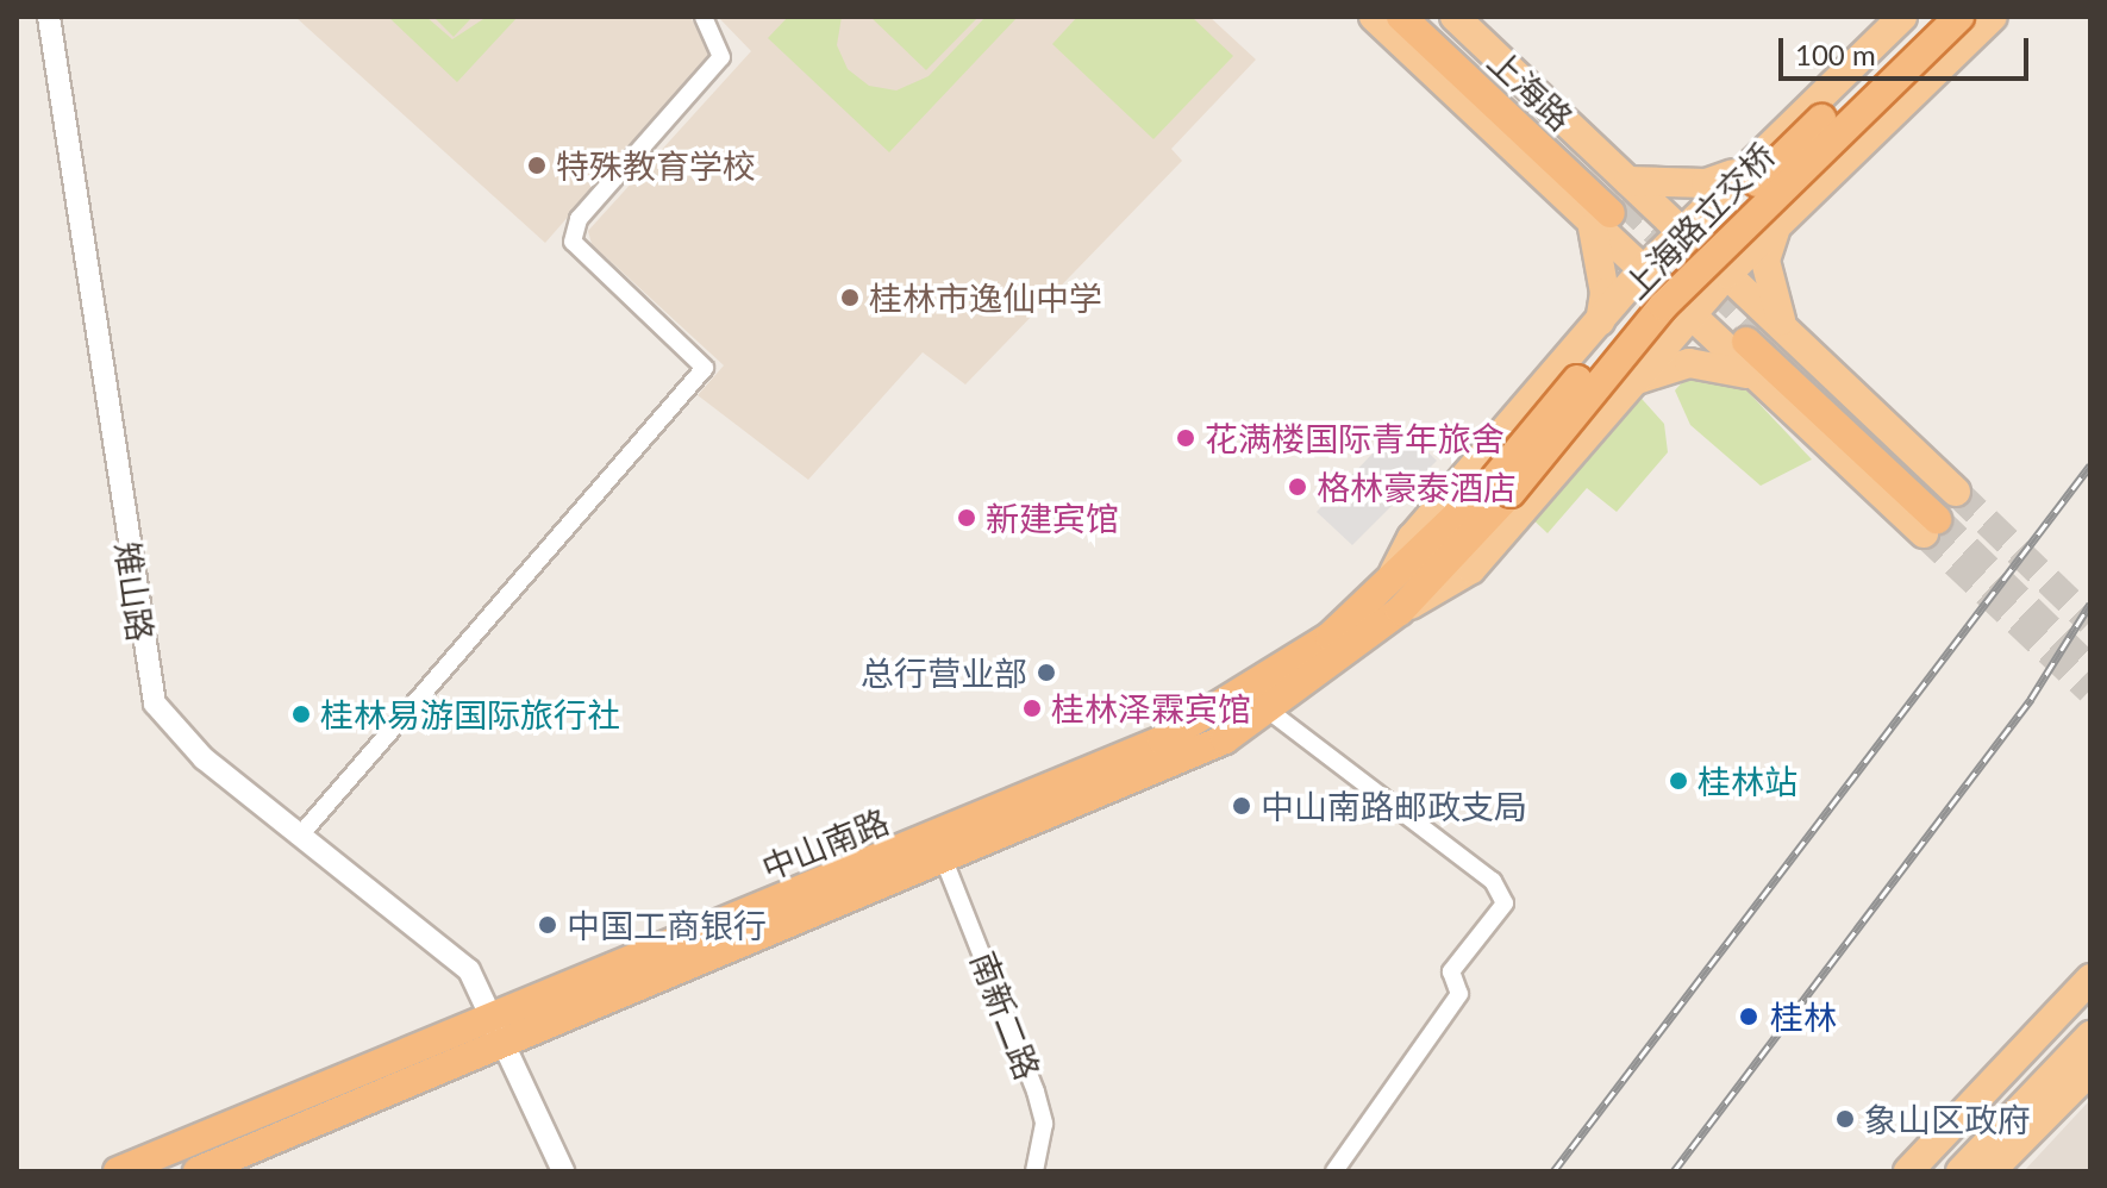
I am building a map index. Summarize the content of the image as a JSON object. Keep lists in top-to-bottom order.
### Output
{
  "streets": {
    "highway": ["上海路", "上海路立交桥", "中山南路"],
    "street": ["雉山路", "南新二路"]
  },
  "crossings": [
    ["上海路立交桥", "中山南路"],
    ["雉山路", "中山南路"],
    ["中山南路", "南新二路"]
  ],
  "places": [
    "特殊教育学校",
    "桂林市逸仙中学",
    "花满楼国际青年旅舍",
    "格林豪泰酒店",
    "新建宾馆",
    "总行营业部",
    "桂林泽霖宾馆",
    "桂林易游国际旅行社",
    "桂林站",
    "中山南路邮政支局",
    "中国工商银行",
    "桂林",
    "象山区政府"
  ],
  "scale_bar": "100 m"
}
